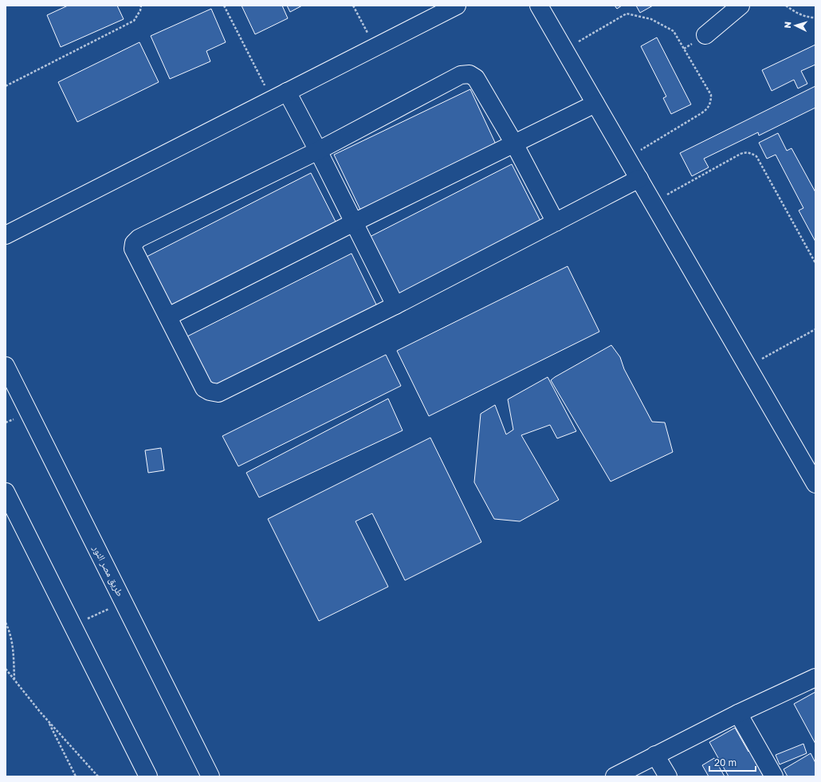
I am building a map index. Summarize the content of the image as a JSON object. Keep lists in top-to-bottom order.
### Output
{
  "streets": {
    "street": ["طريق مصر النور"]
  },
  "scale_bar": "20 m",
  "north": "left"
}
